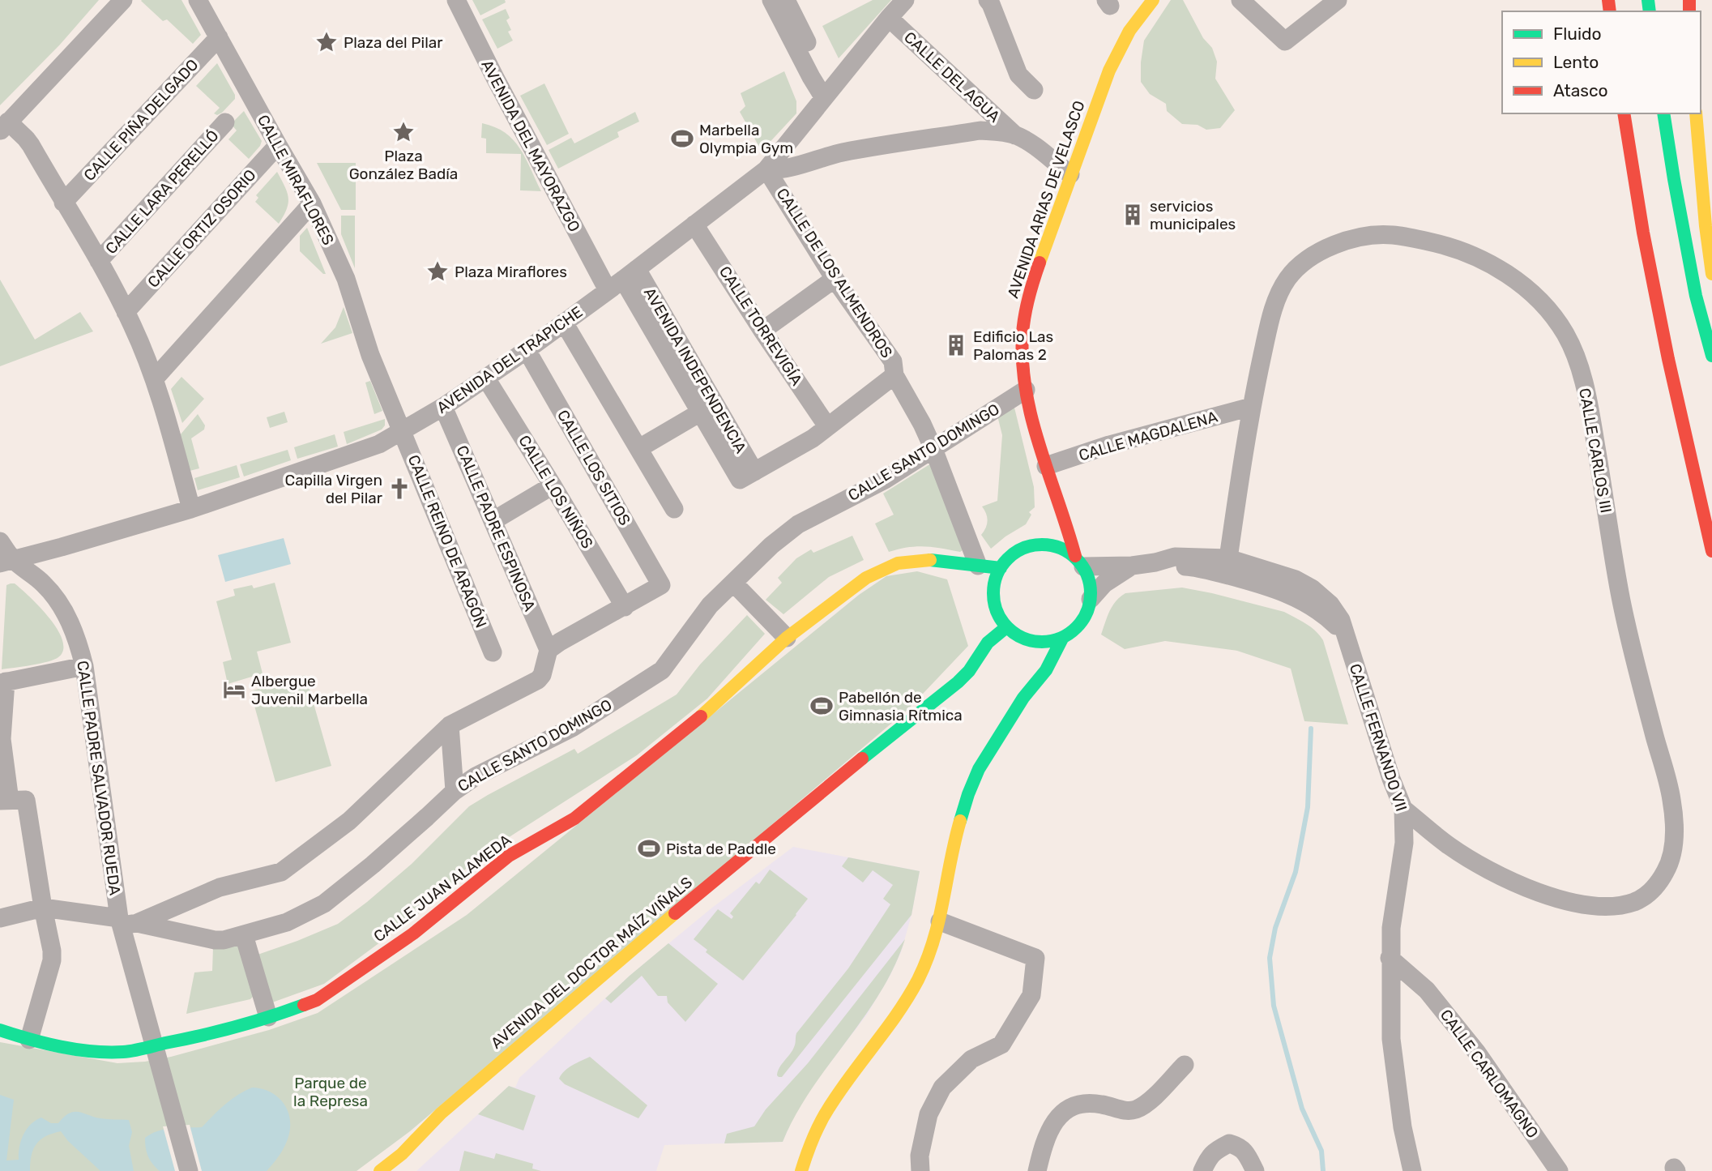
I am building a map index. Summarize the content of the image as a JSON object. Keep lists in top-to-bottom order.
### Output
{
  "streets": {
    "main road": ["AVENIDA ARIAS DE VELASCO", "CALLE JUAN ALAMEDA", "AVENIDA DEL DOCTOR MAÍZ VIÑALS"],
    "street": [
      "CALLE DEL AGUA",
      "CALLE PIÑA DELGADO",
      "AVENIDA DEL MAYORAZGO",
      "CALLE MIRAFLORES",
      "CALLE LARA PERELLÓ",
      "CALLE ORTIZ OSORIO",
      "CALLE DE LOS ALMENDROS",
      "CALLE TORREVIGÍA",
      "AVENIDA DEL TRAPICHE",
      "AVENIDA INDEPENDENCIA",
      "CALLE MAGDALENA",
      "CALLE CARLOS III",
      "CALLE SANTO DOMINGO",
      "CALLE LOS SITIOS",
      "CALLE LOS NIÑOS",
      "CALLE PADRE ESPINOSA",
      "CALLE REINO DE ARAGÓN",
      "CALLE FERNANDO VII",
      "CALLE PADRE SALVADOR RUEDA",
      "CALLE CARLOMAGNO"
    ]
  },
  "crossings": [
    ["CALLE DEL AGUA", "AVENIDA ARIAS DE VELASCO"],
    ["CALLE DEL AGUA", "AVENIDA DEL TRAPICHE"],
    ["CALLE PIÑA DELGADO", "CALLE MIRAFLORES"],
    ["AVENIDA DEL MAYORAZGO", "AVENIDA DEL TRAPICHE"],
    ["AVENIDA DEL MAYORAZGO", "AVENIDA INDEPENDENCIA"],
    ["CALLE MIRAFLORES", "CALLE ORTIZ OSORIO"],
    ["CALLE MIRAFLORES", "AVENIDA DEL TRAPICHE"],
    ["CALLE MIRAFLORES", "CALLE REINO DE ARAGÓN"],
    ["AVENIDA ARIAS DE VELASCO", "CALLE MAGDALENA"],
    ["AVENIDA ARIAS DE VELASCO", "CALLE SANTO DOMINGO"],
    ["AVENIDA ARIAS DE VELASCO", "CALLE FERNANDO VII"],
    ["AVENIDA ARIAS DE VELASCO", "CALLE JUAN ALAMEDA"],
    ["AVENIDA ARIAS DE VELASCO", "AVENIDA DEL DOCTOR MAÍZ VIÑALS"],
    ["CALLE DE LOS ALMENDROS", "AVENIDA DEL TRAPICHE"],
    ["CALLE DE LOS ALMENDROS", "CALLE SANTO DOMINGO"],
    ["CALLE DE LOS ALMENDROS", "CALLE JUAN ALAMEDA"],
    ["CALLE TORREVIGÍA", "AVENIDA DEL TRAPICHE"],
    ["AVENIDA DEL TRAPICHE", "AVENIDA INDEPENDENCIA"],
    ["AVENIDA DEL TRAPICHE", "CALLE LOS SITIOS"],
    ["AVENIDA DEL TRAPICHE", "CALLE LOS NIÑOS"],
    ["AVENIDA DEL TRAPICHE", "CALLE PADRE ESPINOSA"],
    ["AVENIDA DEL TRAPICHE", "CALLE REINO DE ARAGÓN"],
    ["AVENIDA DEL TRAPICHE", "CALLE PADRE SALVADOR RUEDA"],
    ["CALLE MAGDALENA", "CALLE CARLOS III"],
    ["CALLE CARLOS III", "CALLE FERNANDO VII"],
    ["CALLE SANTO DOMINGO", "CALLE PADRE SALVADOR RUEDA"],
    ["CALLE LOS SITIOS", "CALLE LOS NIÑOS"],
    ["CALLE FERNANDO VII", "CALLE JUAN ALAMEDA"],
    ["CALLE FERNANDO VII", "AVENIDA DEL DOCTOR MAÍZ VIÑALS"],
    ["CALLE FERNANDO VII", "CALLE CARLOMAGNO"],
    ["CALLE PADRE SALVADOR RUEDA", "CALLE JUAN ALAMEDA"],
    ["CALLE JUAN ALAMEDA", "AVENIDA DEL DOCTOR MAÍZ VIÑALS"]
  ],
  "parks": ["Parque de la Represa"],
  "places": {
    "place": ["Plaza del Pilar", "Plaza González Badía", "Plaza Miraflores"],
    "sports": ["Marbella Olympia Gym", "Pabellón de Gimnasia Rítmica", "Pista de Paddle"],
    "building": ["servicios municipales", "Edificio Las Palomas 2"],
    "church": ["Capilla Virgen del Pilar"],
    "hotel": ["Albergue Juvenil Marbella"]
  },
  "legend": ["Fluido", "Lento", "Atasco"]
}
